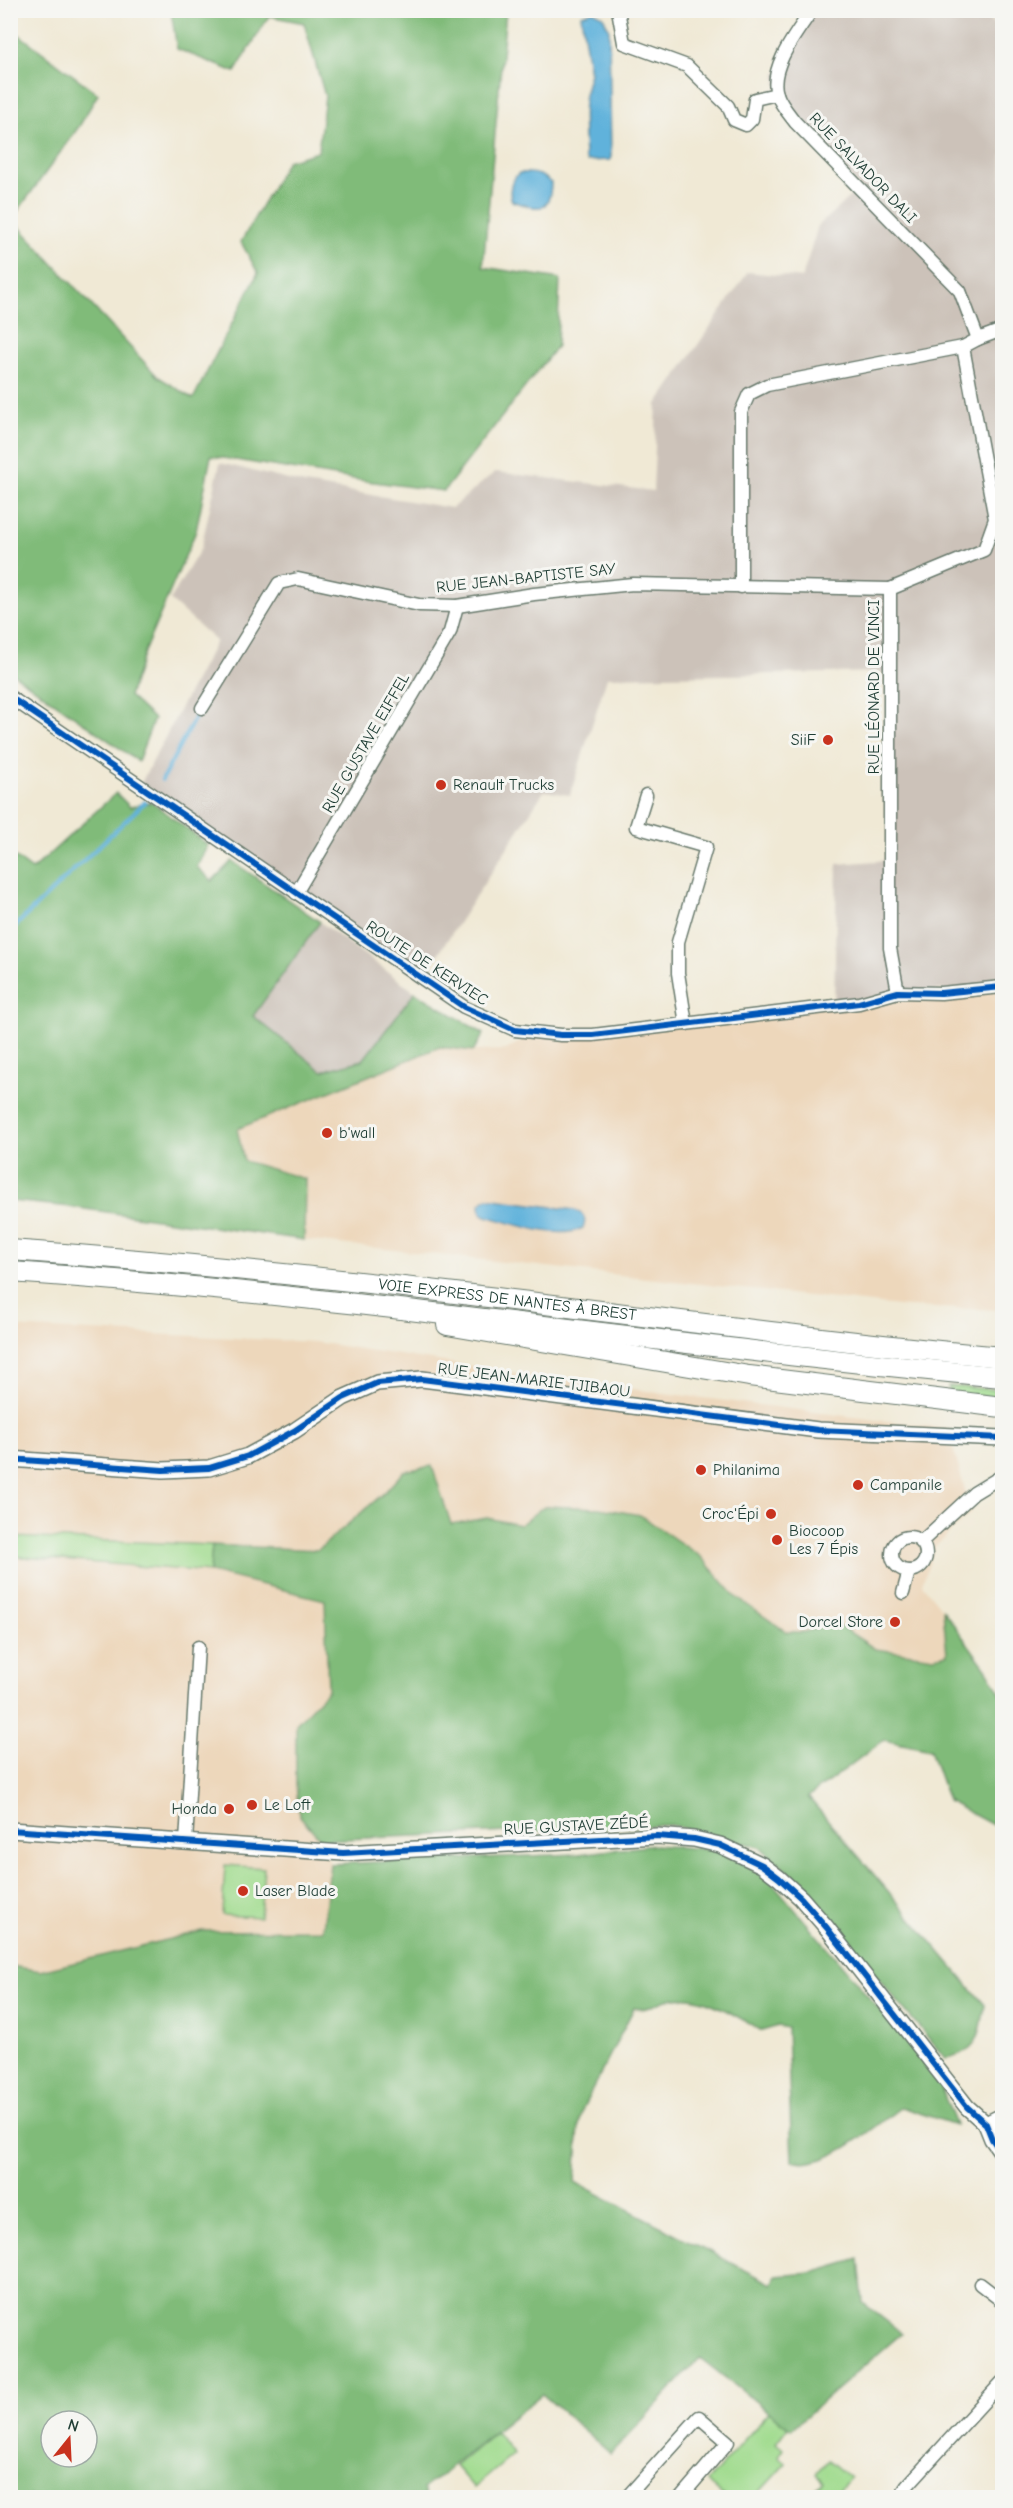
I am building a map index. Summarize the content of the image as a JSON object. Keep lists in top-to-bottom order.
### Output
{
  "streets": {
    "highway": ["VOIE EXPRESS DE NANTES À BREST"],
    "street": [
      "RUE SALVADOR DALI",
      "RUE JEAN-BAPTISTE SAY",
      "RUE LÉONARD DE VINCI",
      "RUE GUSTAVE EIFFEL",
      "ROUTE DE KERVIEC",
      "RUE JEAN-MARIE TJIBAOU",
      "RUE GUSTAVE ZÉDÉ"
    ]
  },
  "crossings": [
    ["RUE JEAN-BAPTISTE SAY", "RUE LÉONARD DE VINCI"],
    ["RUE JEAN-BAPTISTE SAY", "RUE GUSTAVE EIFFEL"],
    ["RUE LÉONARD DE VINCI", "ROUTE DE KERVIEC"],
    ["RUE GUSTAVE EIFFEL", "ROUTE DE KERVIEC"]
  ],
  "places": [
    "SiiF",
    "Renault Trucks",
    "b'wall",
    "Philanima",
    "Campanile",
    "Croc'Épi",
    "Biocoop Les 7 Épis",
    "Dorcel Store",
    "Le Loft",
    "Honda",
    "Laser Blade"
  ],
  "north": "top"
}
